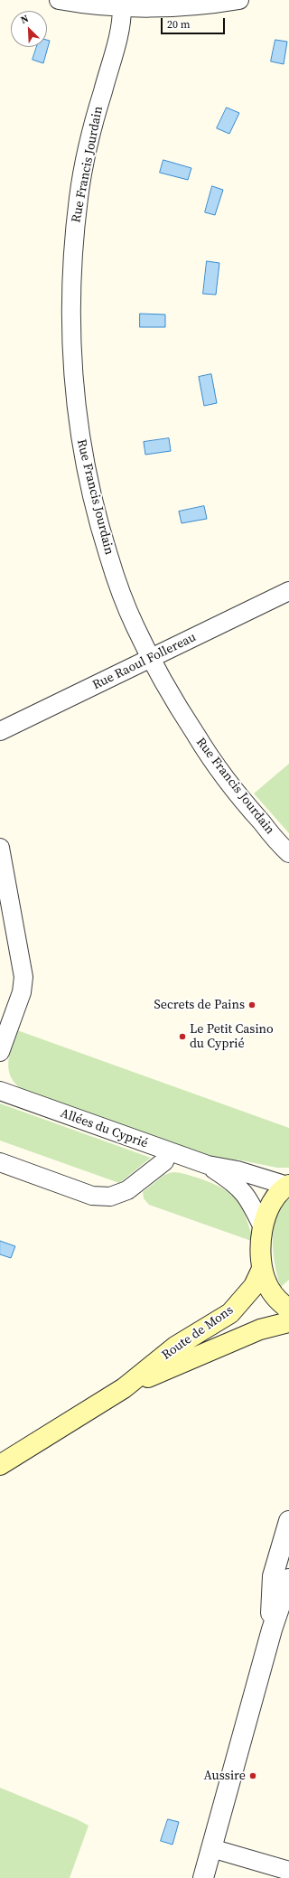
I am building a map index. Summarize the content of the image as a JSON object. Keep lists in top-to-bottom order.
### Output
{
  "streets": {
    "main road": ["Route de Mons"],
    "street": ["Rue Francis Jourdain", "Rue Raoul Follereau", "Allées du Cyprié"]
  },
  "crossings": [
    ["Rue Francis Jourdain", "Rue Raoul Follereau"]
  ],
  "places": ["Secrets de Pains", "Le Petit Casino du Cyprié", "Aussire"],
  "scale_bar": "20 m",
  "north": "top left"
}
